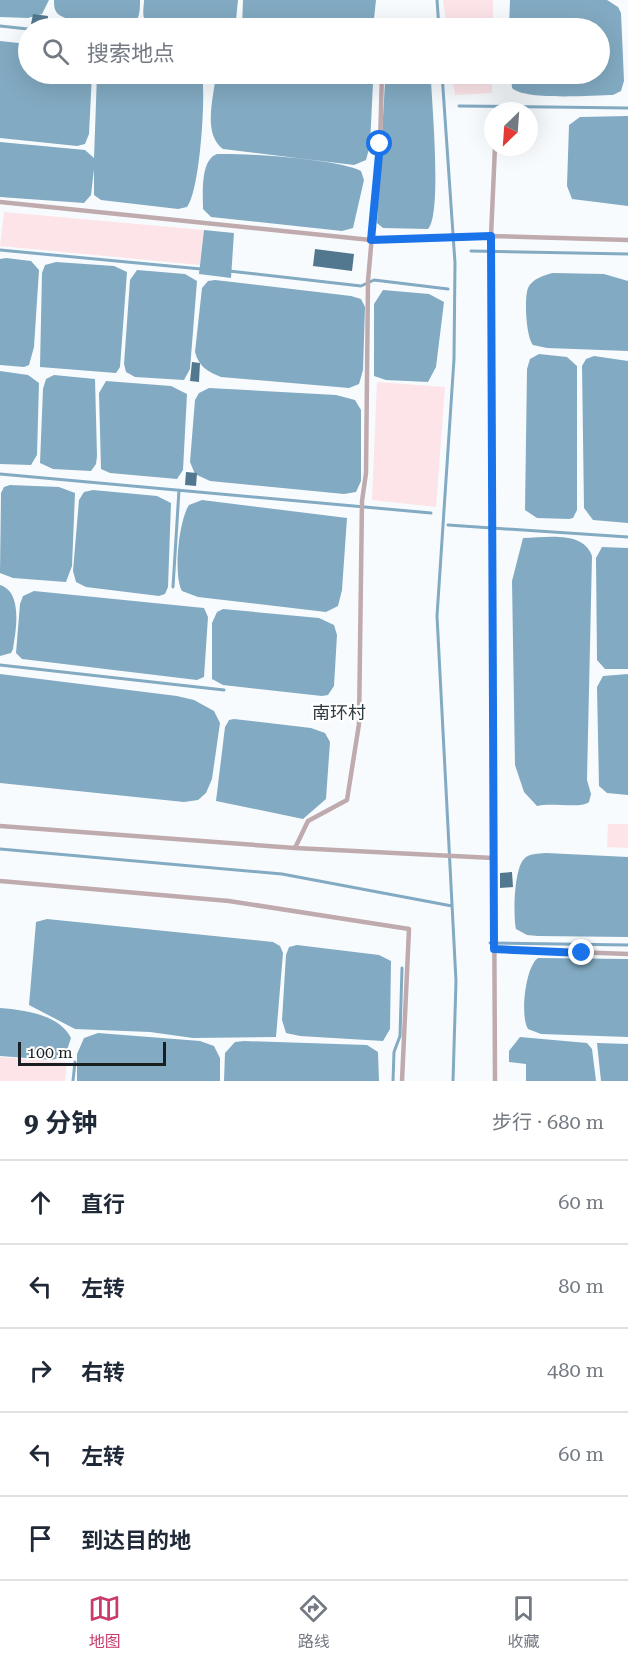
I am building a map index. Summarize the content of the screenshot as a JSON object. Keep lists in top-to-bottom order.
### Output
{
  "districts": ["南环村"],
  "scale_bar": "100 m",
  "north": "bottom left",
  "page": {
    "search": "搜索地点",
    "scale": "100 m",
    "heading": ["9 分钟", "步行 · 680 m"],
    "list": [
      ["直行", "60 m"],
      ["左转", "80 m"],
      ["右转", "480 m"],
      ["左转", "60 m"],
      "到达目的地"
    ],
    "nav": ["地图", "路线", "收藏"]
  }
}
